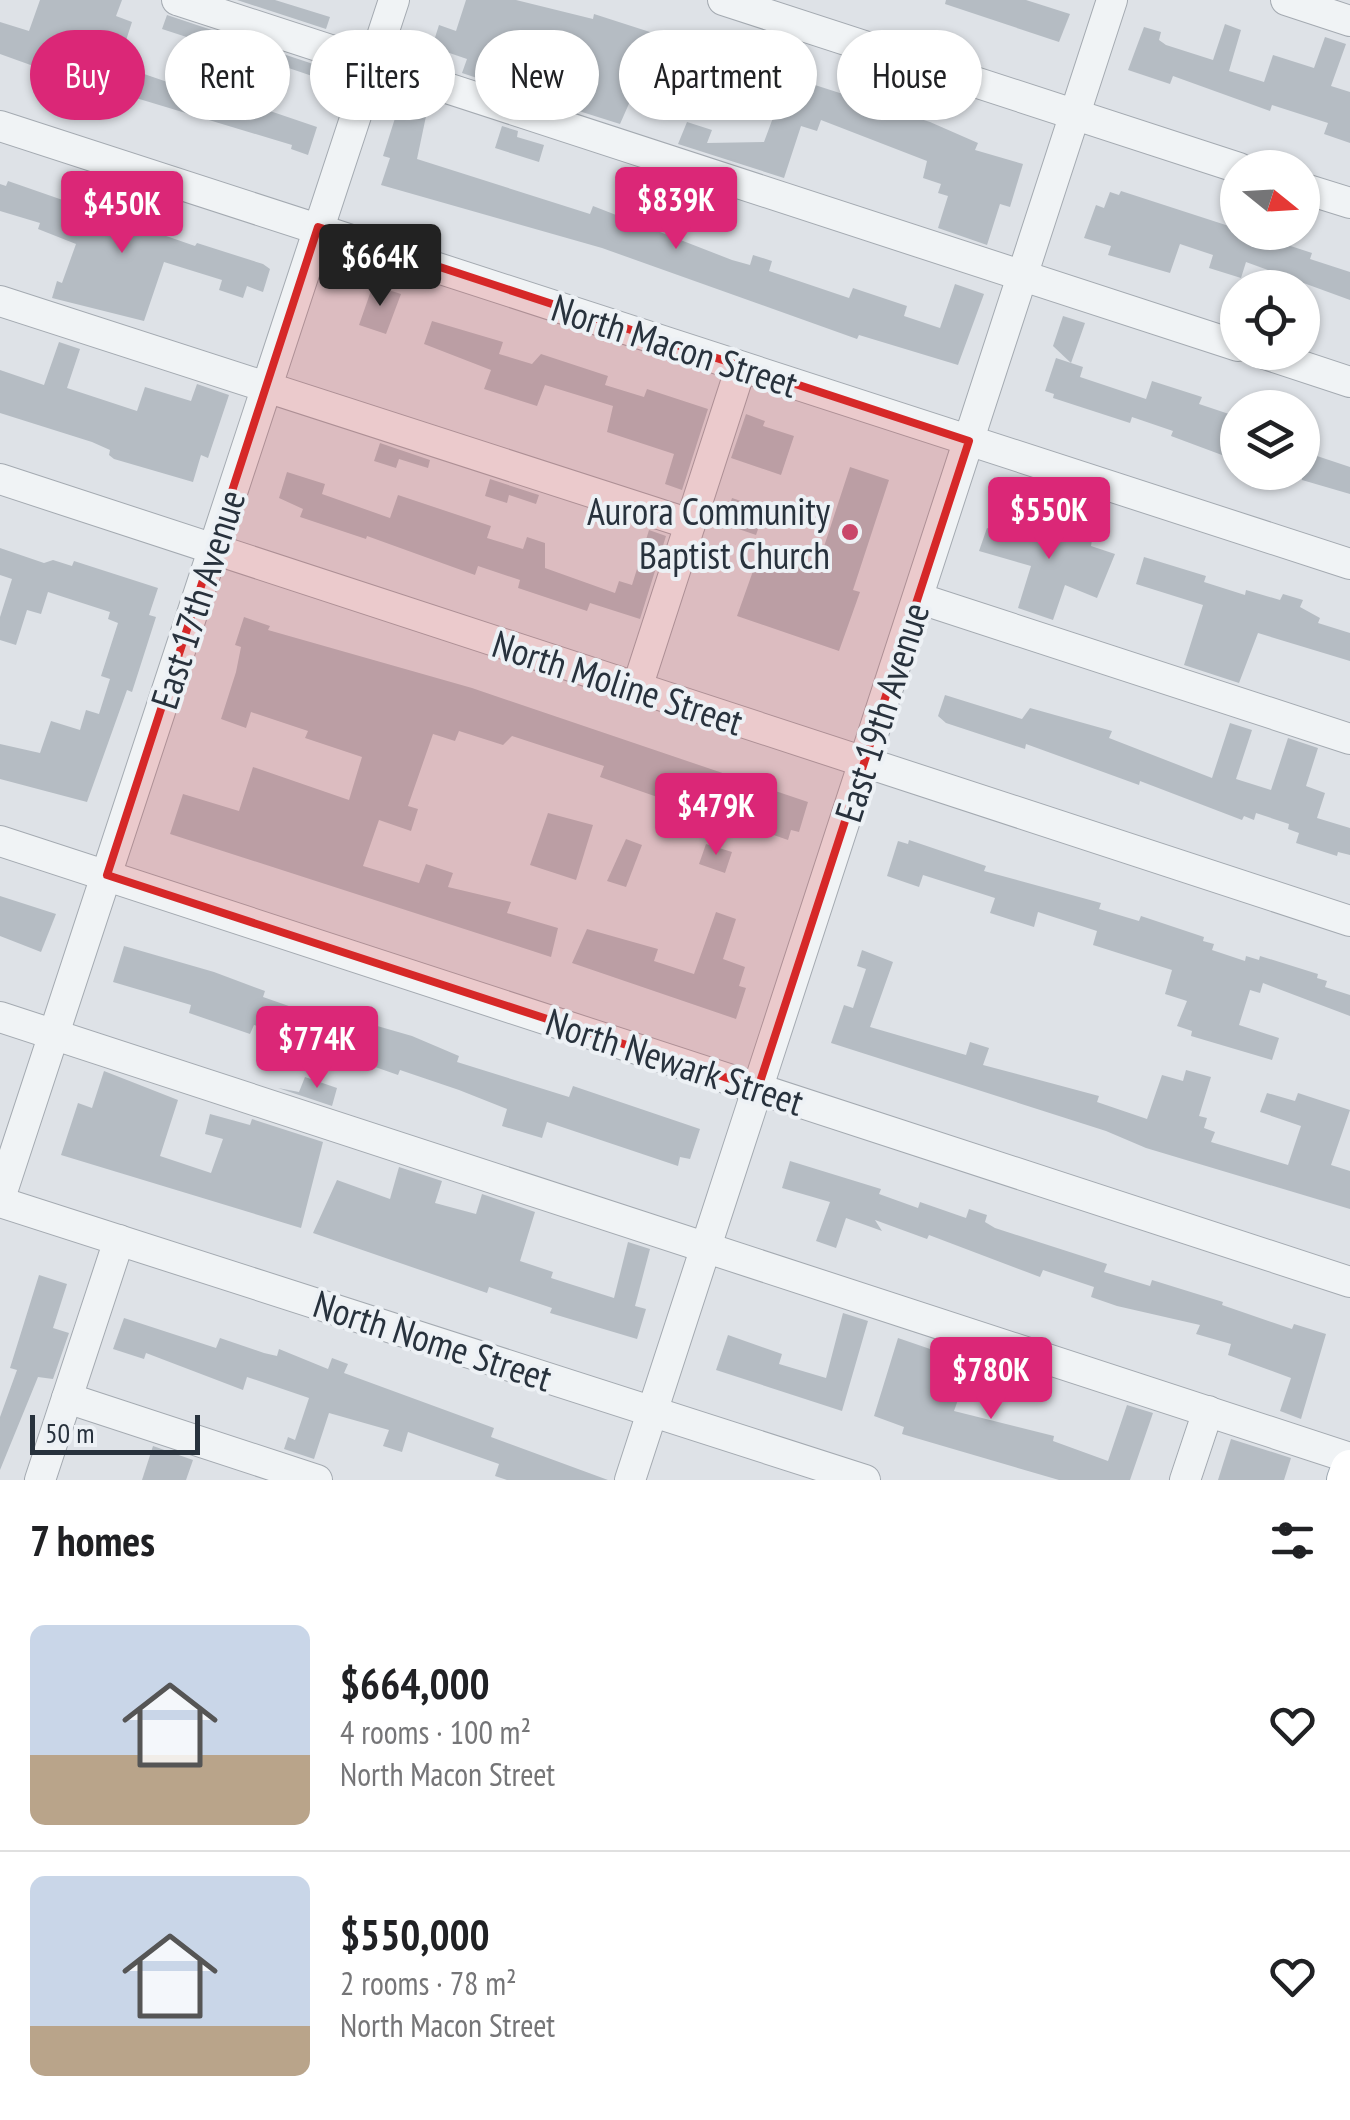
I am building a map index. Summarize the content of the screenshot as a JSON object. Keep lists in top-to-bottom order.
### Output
{
  "streets": {
    "street": [
      "North Macon Street",
      "East 17th Avenue",
      "North Moline Street",
      "East 19th Avenue",
      "North Newark Street",
      "North Nome Street"
    ]
  },
  "crossings": [
    ["North Macon Street", "East 17th Avenue"],
    ["North Macon Street", "East 19th Avenue"],
    ["East 17th Avenue", "North Moline Street"],
    ["East 17th Avenue", "North Newark Street"],
    ["East 17th Avenue", "North Nome Street"],
    ["North Moline Street", "East 19th Avenue"],
    ["East 19th Avenue", "North Newark Street"],
    ["East 19th Avenue", "North Nome Street"]
  ],
  "places": ["Aurora Community Baptist Church"],
  "scale_bar": "50 m",
  "north": "right",
  "page": {
    "chip": [
      "Buy",
      "Rent",
      "Filters",
      "New",
      "Apartment",
      "House"
    ],
    "price": [
      "$839K",
      "$450K",
      "$664K",
      "$550K",
      "$479K",
      "$774K",
      "$780K"
    ],
    "scale": "50 m",
    "heading": "7 homes",
    "list": [
      {
        "name": "$664,000",
        "note": "4 rooms · 100 m² · North Macon Street"
      },
      {
        "name": "$550,000",
        "note": "2 rooms · 78 m² · North Macon Street"
      }
    ]
  }
}
